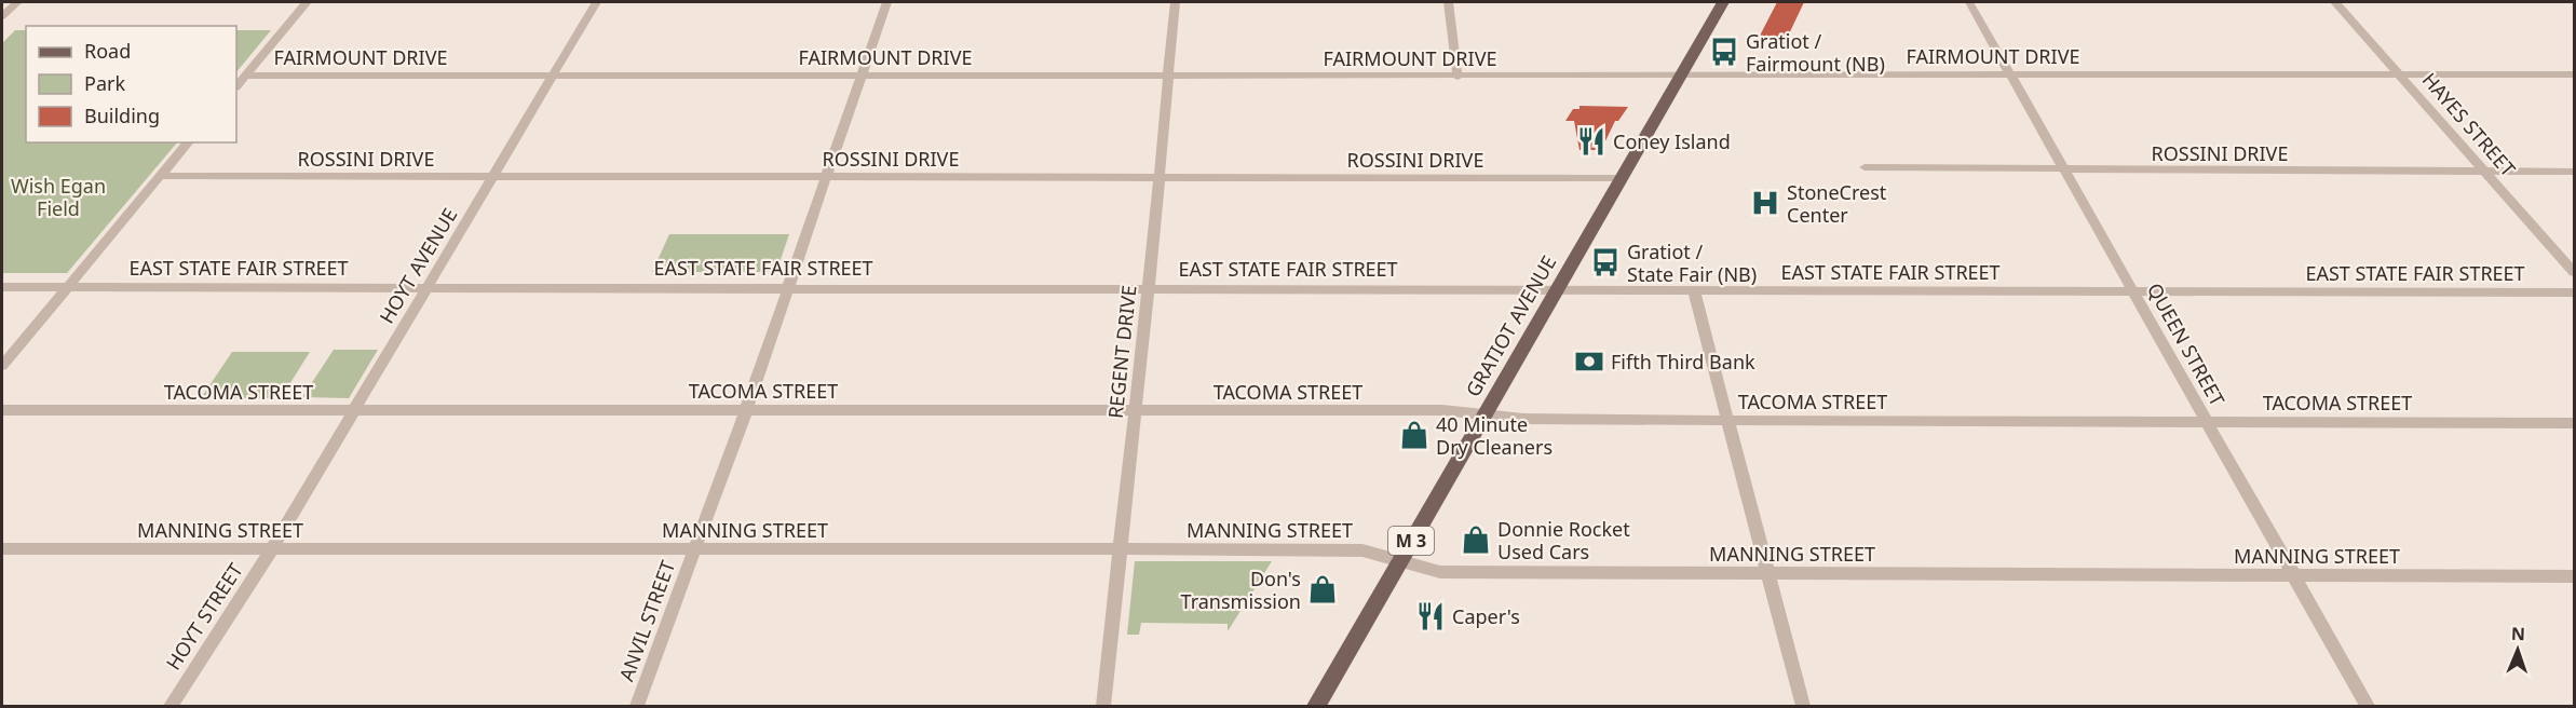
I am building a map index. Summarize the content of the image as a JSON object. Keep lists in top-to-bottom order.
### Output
{
  "streets": {
    "main road": ["GRATIOT AVENUE", "M 3"],
    "street": [
      "FAIRMOUNT DRIVE",
      "HAYES STREET",
      "ROSSINI DRIVE",
      "HOYT AVENUE",
      "EAST STATE FAIR STREET",
      "QUEEN STREET",
      "REGENT DRIVE",
      "TACOMA STREET",
      "MANNING STREET",
      "HOYT STREET",
      "ANVIL STREET"
    ]
  },
  "crossings": [
    ["FAIRMOUNT DRIVE", "HAYES STREET"],
    ["FAIRMOUNT DRIVE", "HOYT AVENUE"],
    ["FAIRMOUNT DRIVE", "GRATIOT AVENUE"],
    ["FAIRMOUNT DRIVE", "QUEEN STREET"],
    ["FAIRMOUNT DRIVE", "REGENT DRIVE"],
    ["FAIRMOUNT DRIVE", "ANVIL STREET"],
    ["HAYES STREET", "ROSSINI DRIVE"],
    ["ROSSINI DRIVE", "HOYT AVENUE"],
    ["ROSSINI DRIVE", "GRATIOT AVENUE"],
    ["ROSSINI DRIVE", "QUEEN STREET"],
    ["ROSSINI DRIVE", "REGENT DRIVE"],
    ["ROSSINI DRIVE", "ANVIL STREET"],
    ["HOYT AVENUE", "EAST STATE FAIR STREET"],
    ["HOYT AVENUE", "TACOMA STREET"],
    ["HOYT AVENUE", "MANNING STREET"],
    ["HOYT AVENUE", "HOYT STREET"],
    ["EAST STATE FAIR STREET", "GRATIOT AVENUE"],
    ["EAST STATE FAIR STREET", "QUEEN STREET"],
    ["EAST STATE FAIR STREET", "REGENT DRIVE"],
    ["EAST STATE FAIR STREET", "ANVIL STREET"],
    ["GRATIOT AVENUE", "TACOMA STREET"],
    ["GRATIOT AVENUE", "MANNING STREET"],
    ["QUEEN STREET", "TACOMA STREET"],
    ["QUEEN STREET", "MANNING STREET"],
    ["REGENT DRIVE", "TACOMA STREET"],
    ["REGENT DRIVE", "MANNING STREET"],
    ["TACOMA STREET", "ANVIL STREET"],
    ["MANNING STREET", "HOYT STREET"],
    ["MANNING STREET", "ANVIL STREET"]
  ],
  "parks": ["Wish Egan Field"],
  "places": {
    "bus stop": ["Gratiot / Fairmount (NB)", "Gratiot / State Fair (NB)"],
    "restaurant": ["Coney Island", "Caper's"],
    "hospital": ["StoneCrest Center"],
    "bank": ["Fifth Third Bank"],
    "shop": ["40 Minute Dry Cleaners", "Donnie Rocket Used Cars", "Don's Transmission"]
  },
  "legend": ["Road", "Park", "Building"],
  "north": "top"
}
